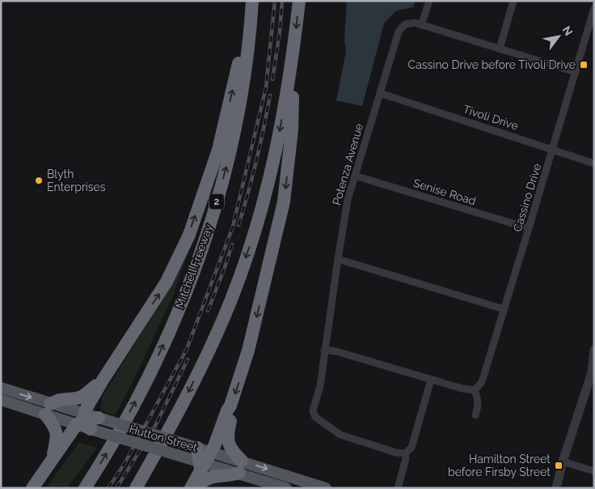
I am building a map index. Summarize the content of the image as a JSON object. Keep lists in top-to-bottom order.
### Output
{
  "streets": {
    "highway": ["2", "Mitchell Freeway"],
    "main road": ["Hutton Street"],
    "street": [
      "Tivoli Drive",
      "Potenza Avenue",
      "Senise Road",
      "Cassino Drive"
    ]
  },
  "crossings": [
    ["Tivoli Drive", "Potenza Avenue"],
    ["Tivoli Drive", "Cassino Drive"],
    ["Potenza Avenue", "Senise Road"],
    ["Potenza Avenue", "Cassino Drive"],
    ["Senise Road", "Cassino Drive"]
  ],
  "places": {
    "transit": ["Cassino Drive before Tivoli Drive", "Hamilton Street before Firsby Street"],
    "other": ["Blyth Enterprises"]
  },
  "north": "top right"
}
